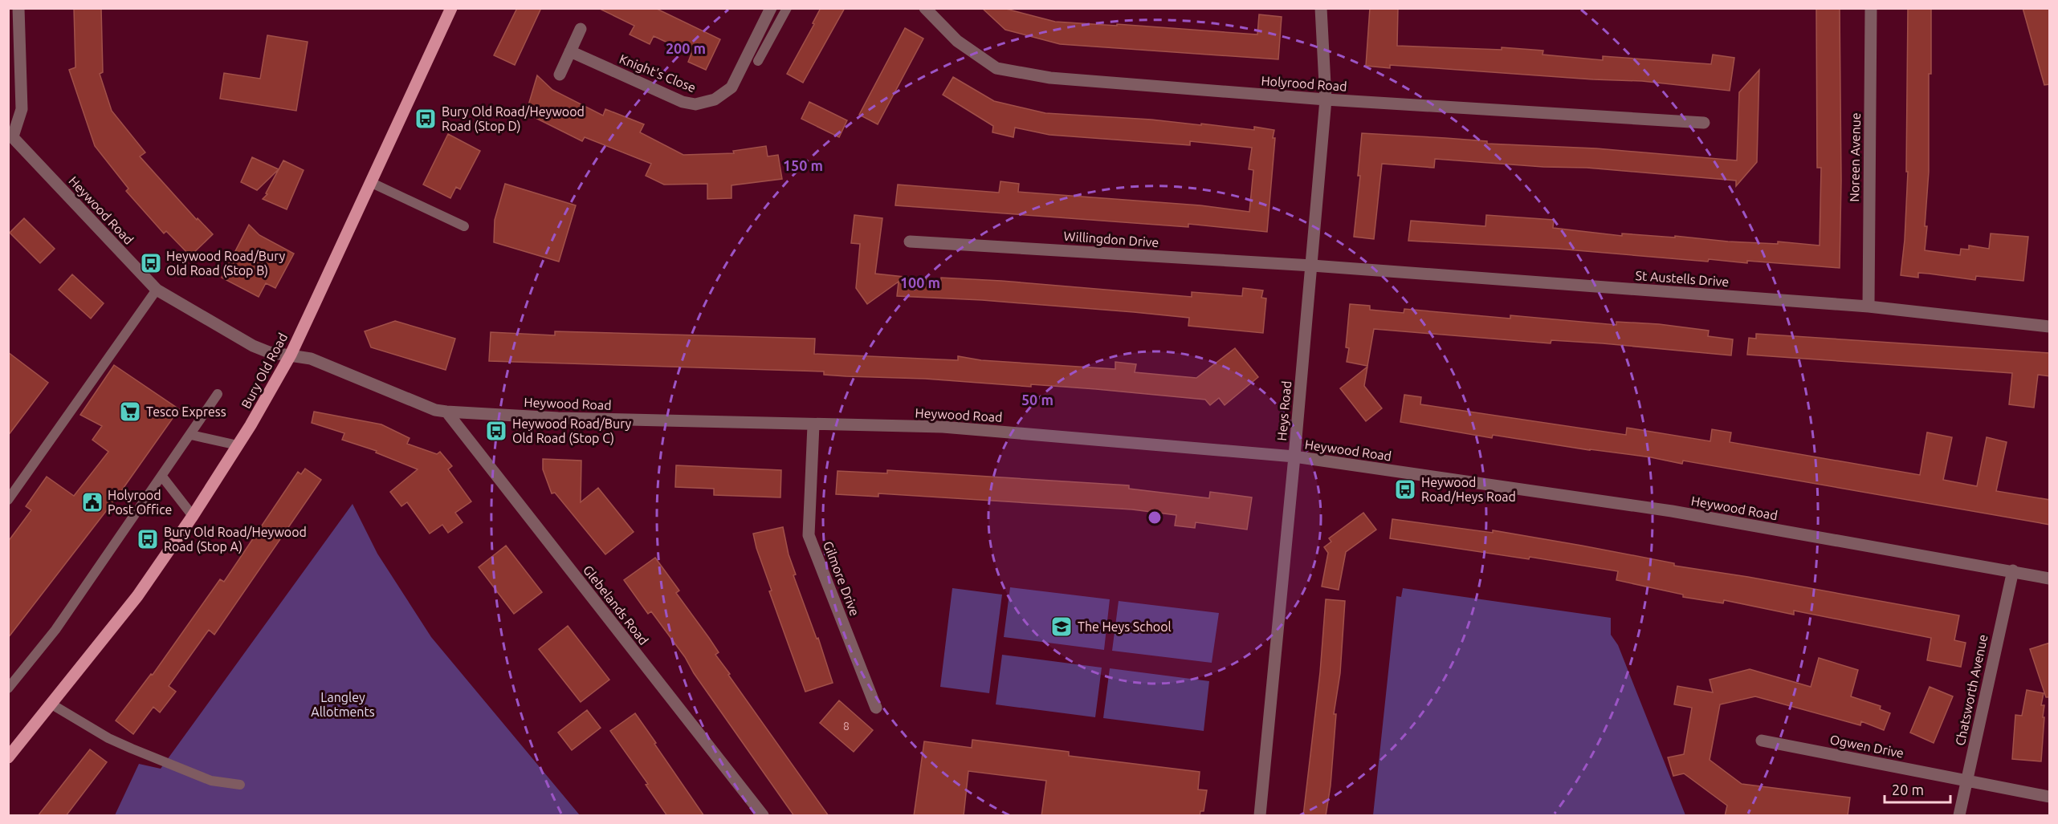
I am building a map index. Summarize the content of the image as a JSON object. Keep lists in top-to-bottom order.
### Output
{
  "streets": {
    "main road": ["Bury Old Road"],
    "street": [
      "Knight's Close",
      "Holyrood Road",
      "Noreen Avenue",
      "Heywood Road",
      "Willingdon Drive",
      "St Austells Drive",
      "Heys Road",
      "Gilmore Drive",
      "Glebelands Road",
      "Chatsworth Avenue",
      "Ogwen Drive"
    ]
  },
  "crossings": [
    ["Holyrood Road", "Heys Road"],
    ["Noreen Avenue", "St Austells Drive"],
    ["Heywood Road", "Bury Old Road"],
    ["Heywood Road", "Heys Road"],
    ["Heywood Road", "Gilmore Drive"],
    ["Heywood Road", "Glebelands Road"],
    ["Heywood Road", "Chatsworth Avenue"],
    ["Willingdon Drive", "St Austells Drive"],
    ["Willingdon Drive", "Heys Road"],
    ["St Austells Drive", "Heys Road"],
    ["Chatsworth Avenue", "Ogwen Drive"]
  ],
  "parks": ["Langley Allotments"],
  "places": {
    "bus stop": [
      "Bury Old Road/Heywood Road (Stop D)",
      "Heywood Road/Bury Old Road (Stop B)",
      "Heywood Road/Bury Old Road (Stop C)",
      "Heywood Road/Heys Road",
      "Bury Old Road/Heywood Road (Stop A)"
    ],
    "supermarket": ["Tesco Express"],
    "public building": ["Holyrood Post Office"],
    "school or university": ["The Heys School"]
  },
  "house_numbers": ["8"],
  "scale_bar": "20 m",
  "rings": [
    "200 m",
    "150 m",
    "100 m",
    "50 m"
  ]
}
